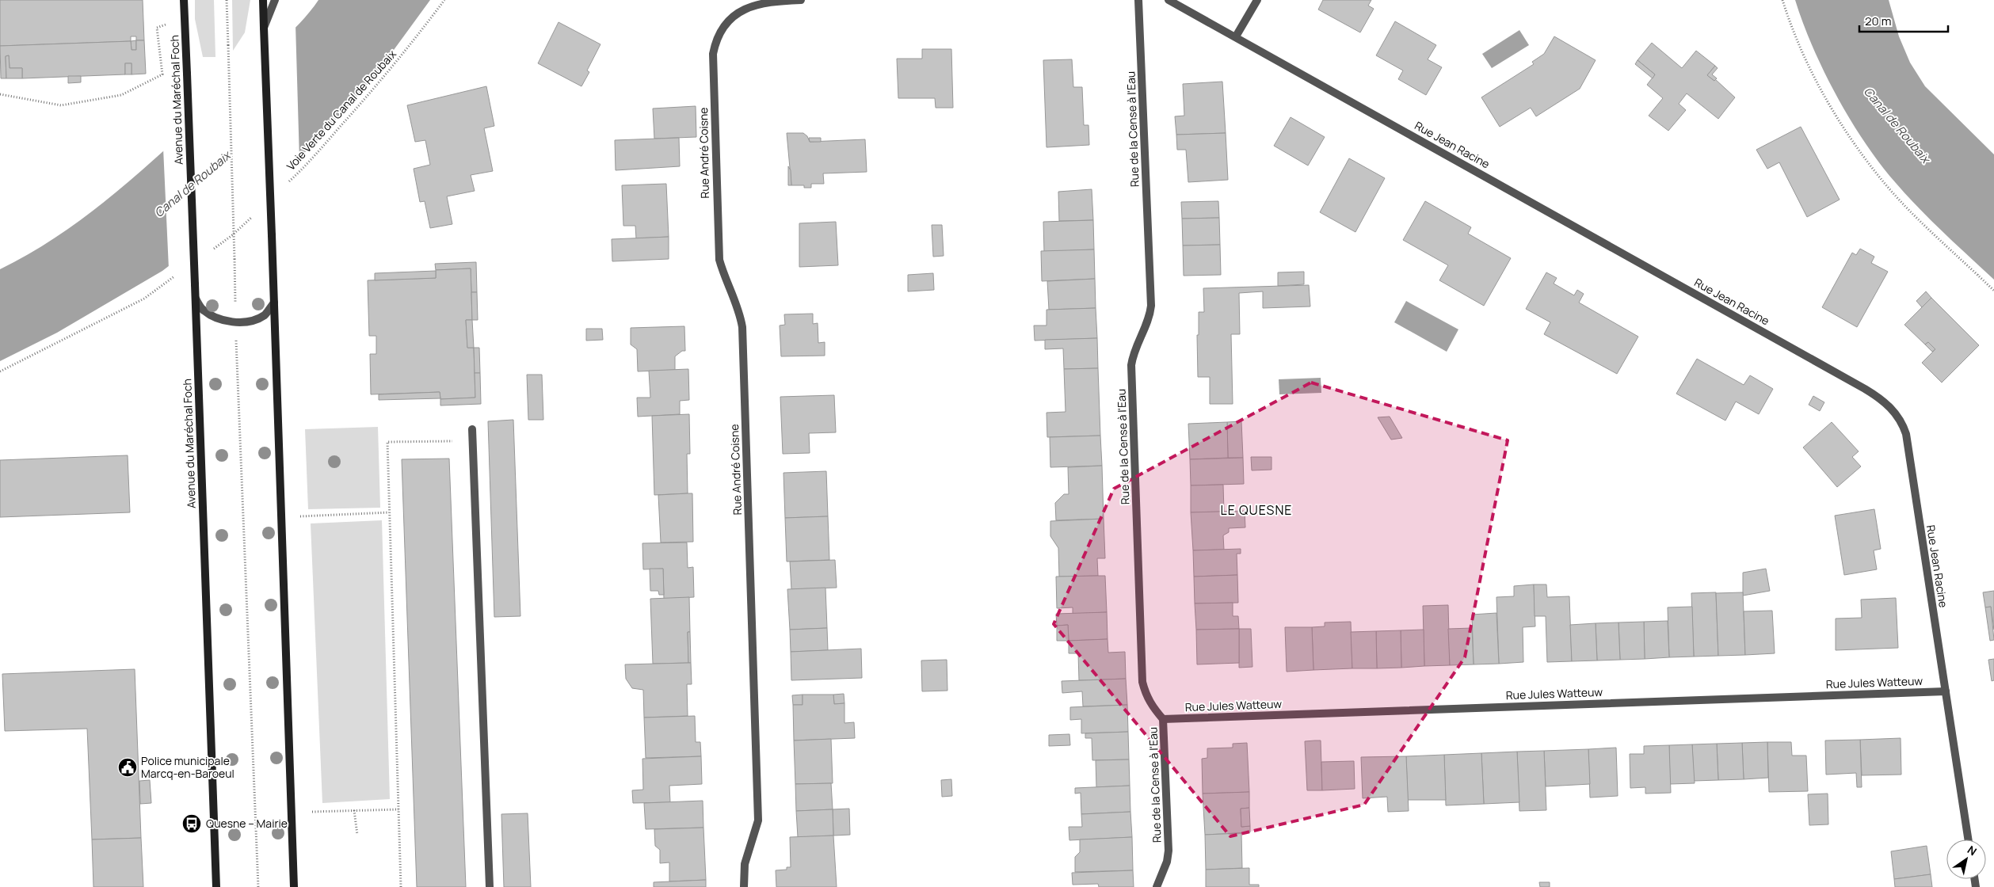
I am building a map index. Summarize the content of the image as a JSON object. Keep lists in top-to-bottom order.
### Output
{
  "streets": {
    "main road": ["Avenue du Maréchal Foch"],
    "street": [
      "Rue de la Cense à l'Eau",
      "Rue Jean Racine",
      "Rue André Coisne",
      "Rue Jules Watteuw"
    ],
    "path": ["Voie Verte du Canal de Roubaix"]
  },
  "crossings": [
    ["Rue de la Cense à l'Eau", "Rue Jules Watteuw"],
    ["Rue Jean Racine", "Rue Jules Watteuw"]
  ],
  "districts": ["LE QUESNE"],
  "water": ["Canal de Roubaix"],
  "places": {
    "public building": ["Police municipale Marcq-en-Baroeul"],
    "bus stop": ["Quesne – Mairie"]
  },
  "scale_bar": "20 m",
  "north": "top right"
}
